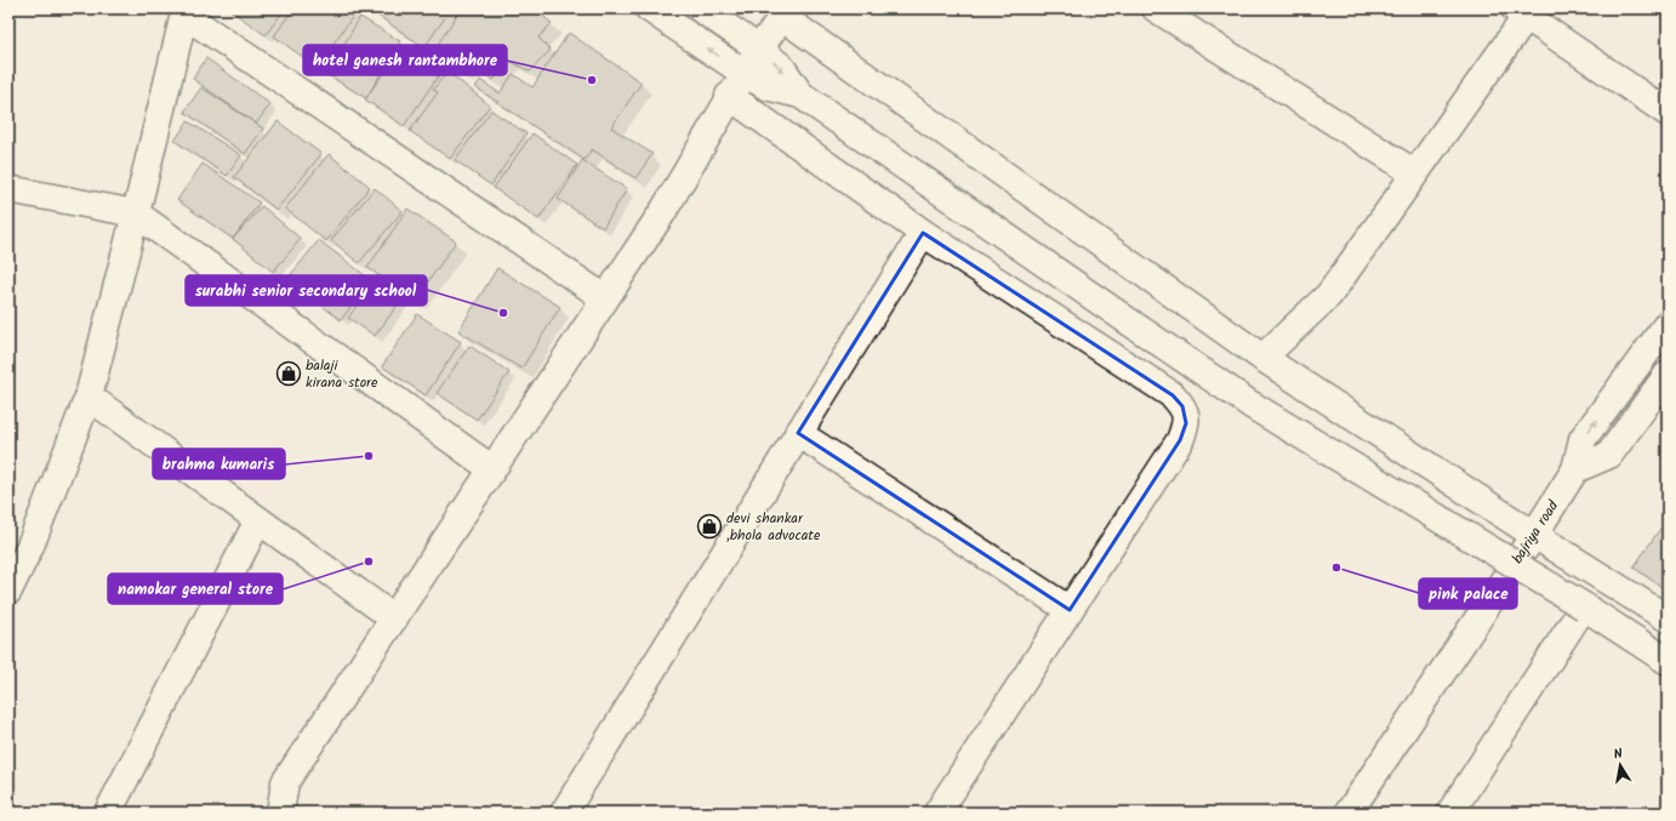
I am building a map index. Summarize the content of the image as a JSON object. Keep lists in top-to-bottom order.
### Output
{
  "streets": {
    "main road": ["bajriya road"]
  },
  "places": {
    "other": [
      "hotel ganesh rantambhore",
      "surabhi senior secondary school",
      "brahma kumaris",
      "namokar general store",
      "pink palace"
    ],
    "shop": ["balaji kirana store", "devi shankar ,bhola advocate"]
  },
  "north": "top"
}
